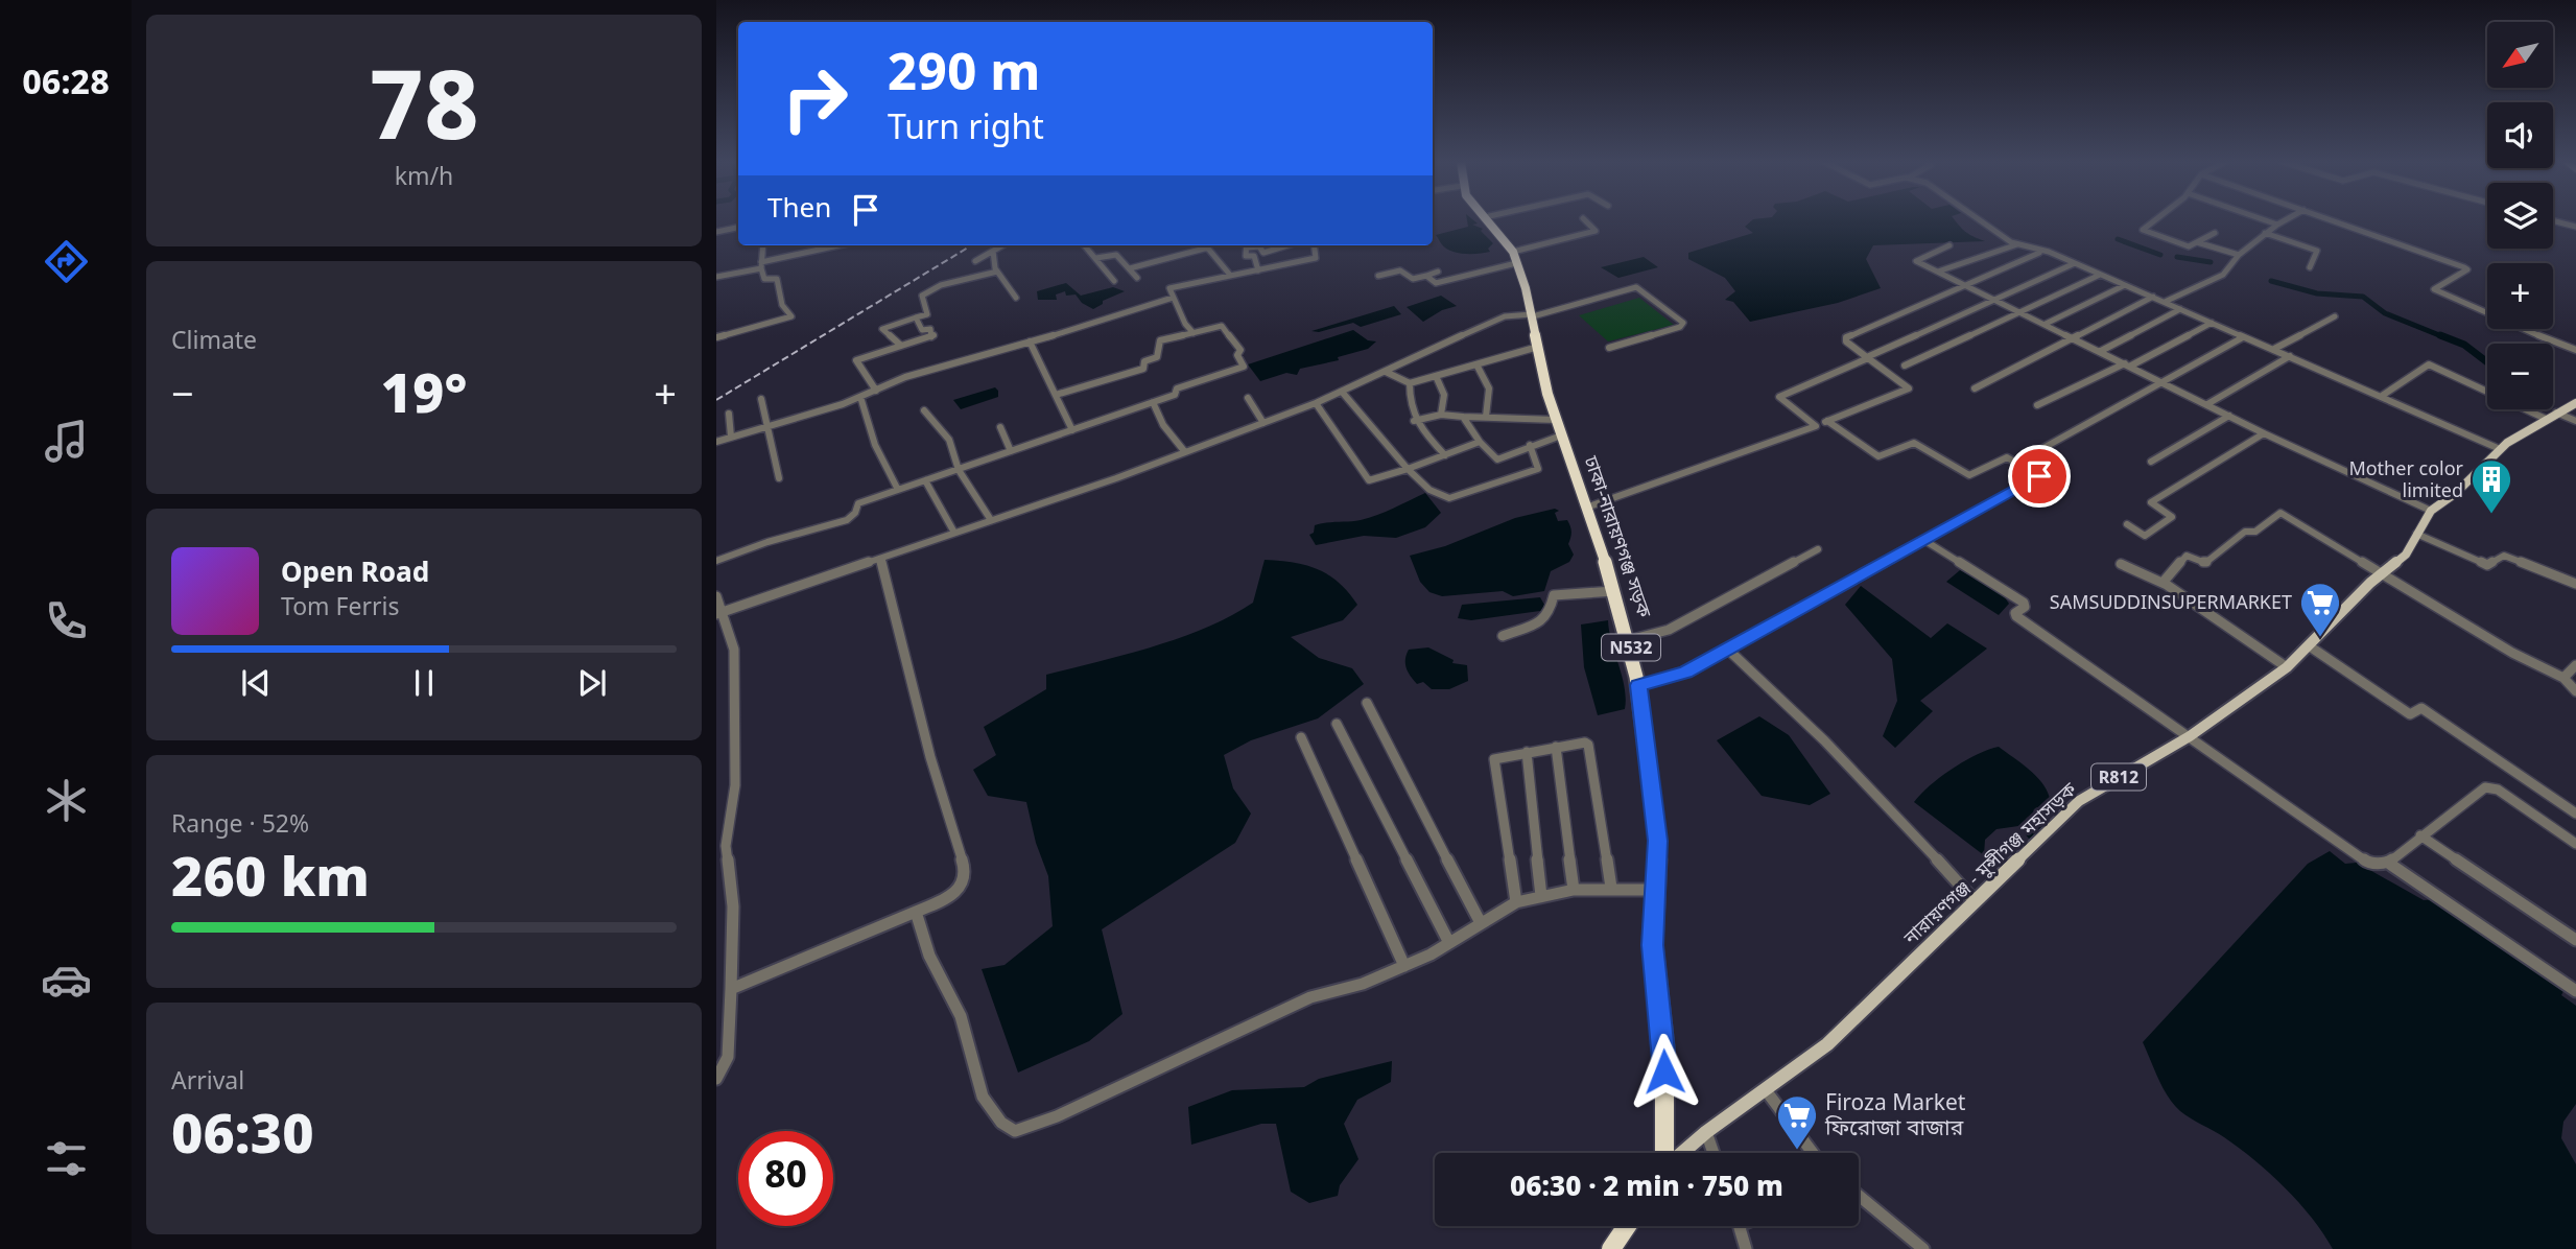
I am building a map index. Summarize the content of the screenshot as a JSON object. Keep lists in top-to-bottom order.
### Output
{
  "streets": {
    "highway": ["ঢাকা-নারায়ণগঞ্জ সড়ক", "N532"],
    "main road": ["R812", "নারায়ণগঞ্জ - মুন্সীগঞ্জ মহাসড়ক"]
  },
  "places": {
    "building": ["Mother color limited"],
    "supermarket": ["SAMSUDDINSUPERMARKET", "Firoza Market ফিরোজা বাজার"]
  },
  "north": "bottom left",
  "page": {
    "tabs": "06:28",
    "tile": [
      ["78", "km/h"],
      "Climate",
      ["Range · 52%", "260 km"],
      ["Arrival", "06:30"]
    ],
    "map_buttons": ["+", "−"],
    "turn": ["290 m", "Turn right"],
    "then": "Then",
    "heat": ["−", "19°", "+"],
    "song": ["Open Road", "Tom Ferris"],
    "limit": "80",
    "trip": "06:30 · 2 min · 750 m"
  }
}
